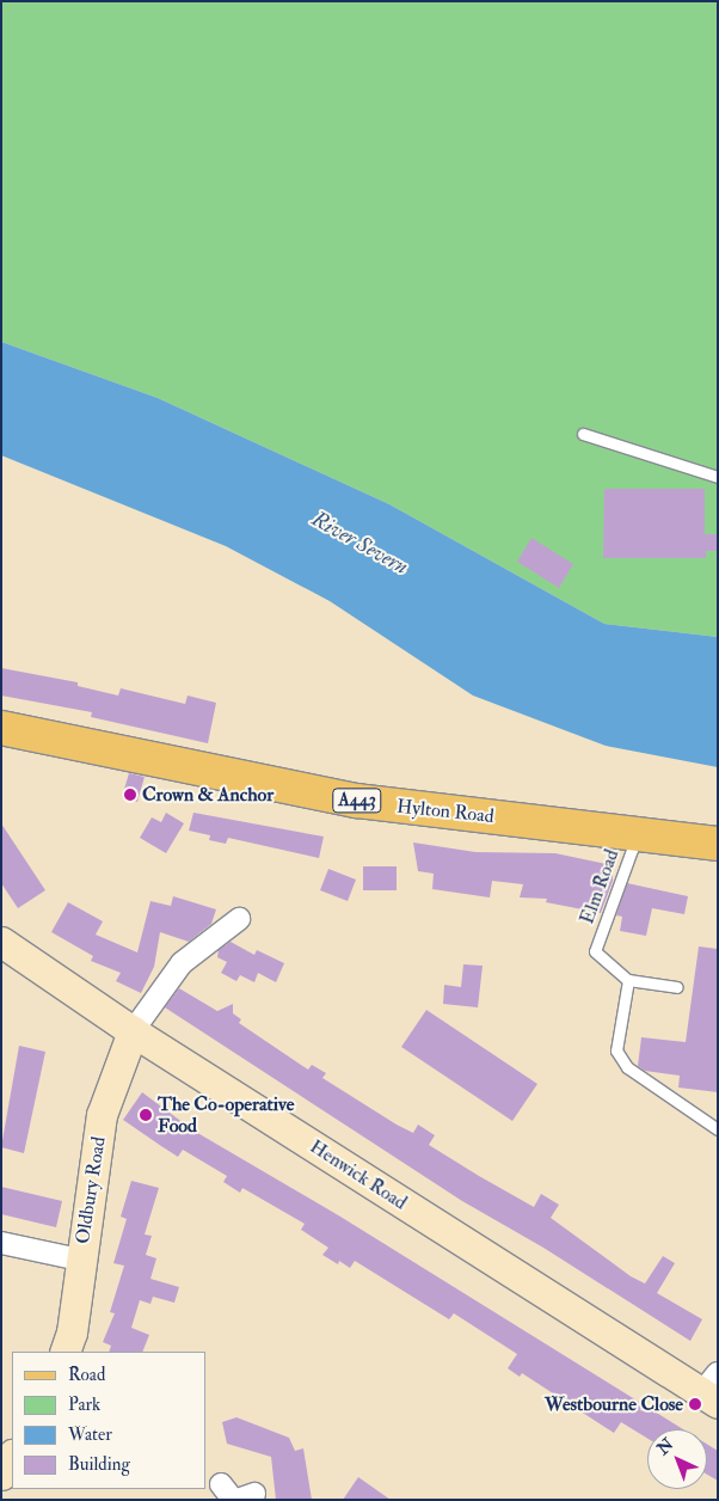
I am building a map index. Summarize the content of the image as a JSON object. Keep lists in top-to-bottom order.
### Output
{
  "streets": {
    "main road": [
      "A443",
      "Hylton Road",
      "Henwick Road",
      "Oldbury Road"
    ],
    "lane": ["Elm Road"]
  },
  "crossings": [
    ["Hylton Road", "Elm Road"],
    ["Henwick Road", "Oldbury Road"]
  ],
  "water": ["River Severn"],
  "places": ["Crown & Anchor", "The Co-operative Food", "Westbourne Close"],
  "legend": [
    "Road",
    "Park",
    "Water",
    "Building"
  ],
  "north": "top left"
}
